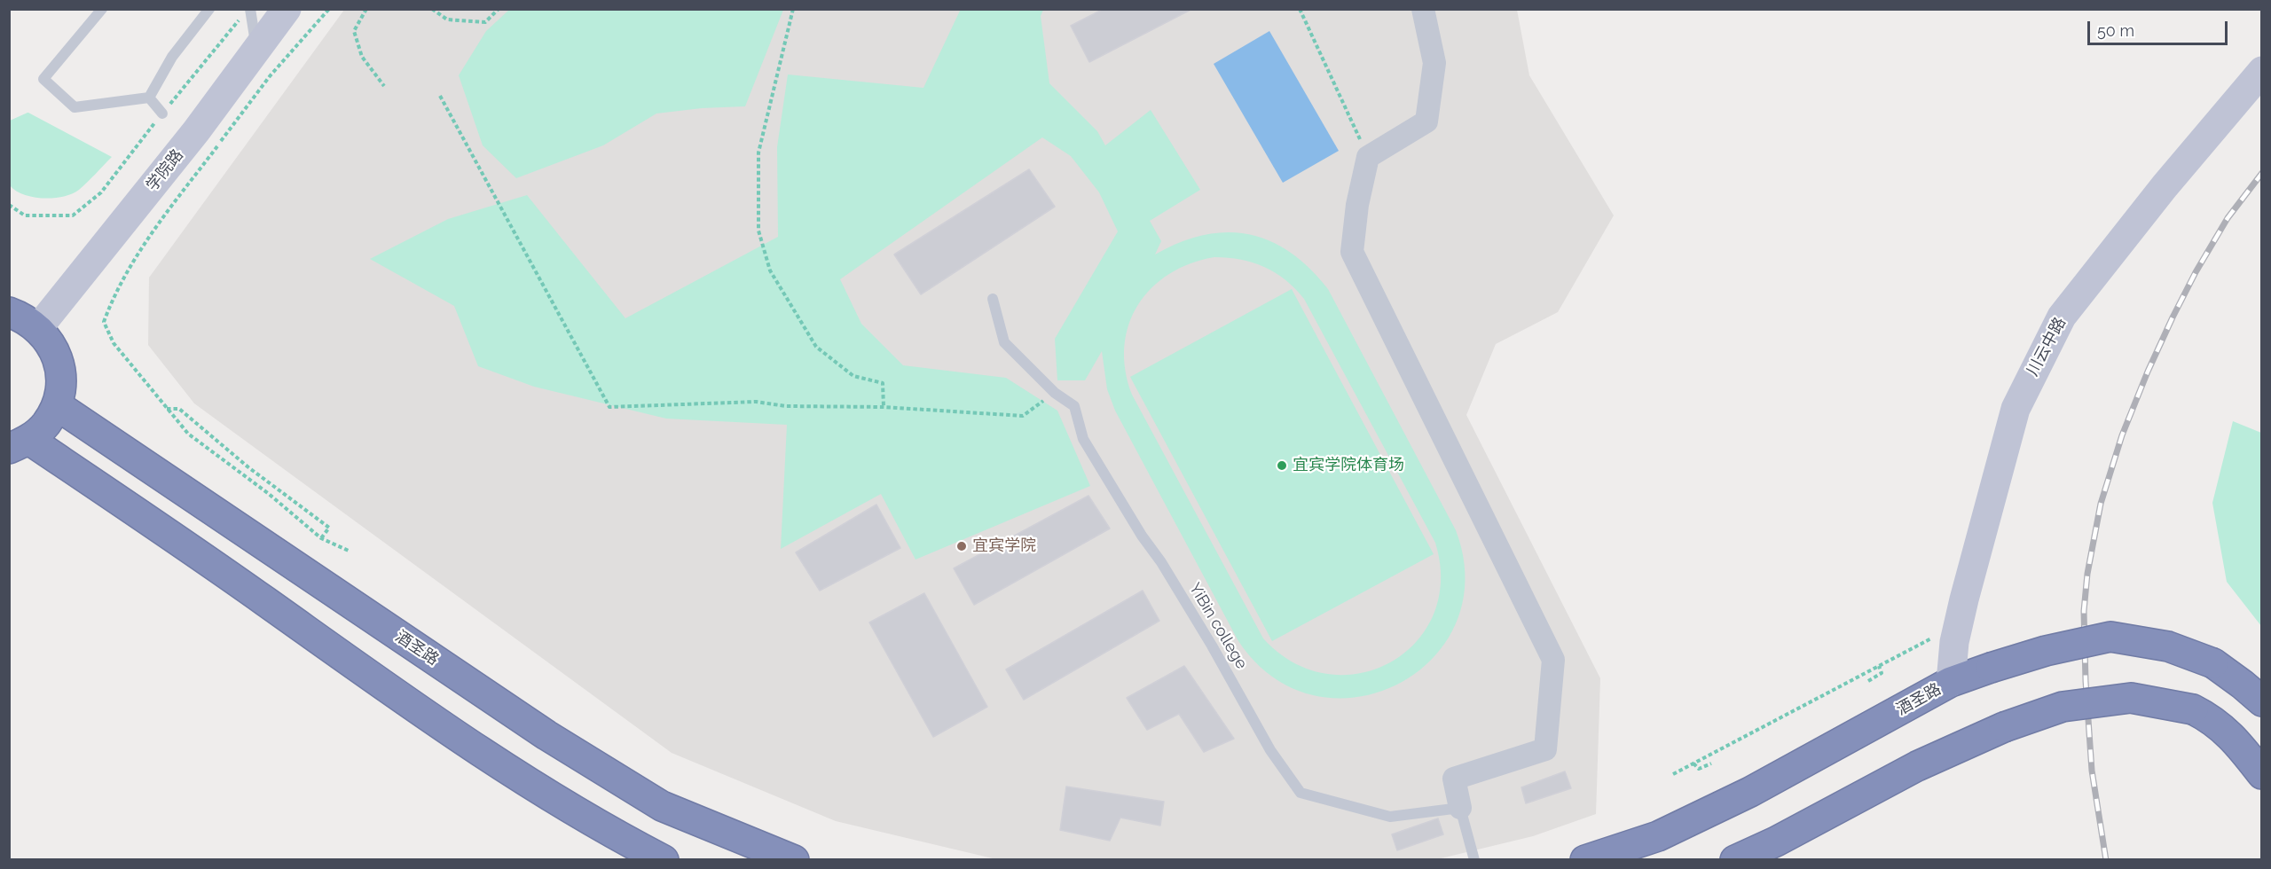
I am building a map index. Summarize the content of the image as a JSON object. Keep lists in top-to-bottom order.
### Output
{
  "streets": {
    "highway": ["酒圣路"],
    "street": ["学院路", "川云中路"],
    "lane": ["YiBin college"]
  },
  "crossings": [
    ["川云中路", "酒圣路"]
  ],
  "places": ["宜宾学院体育场", "宜宾学院"],
  "scale_bar": "50 m"
}
